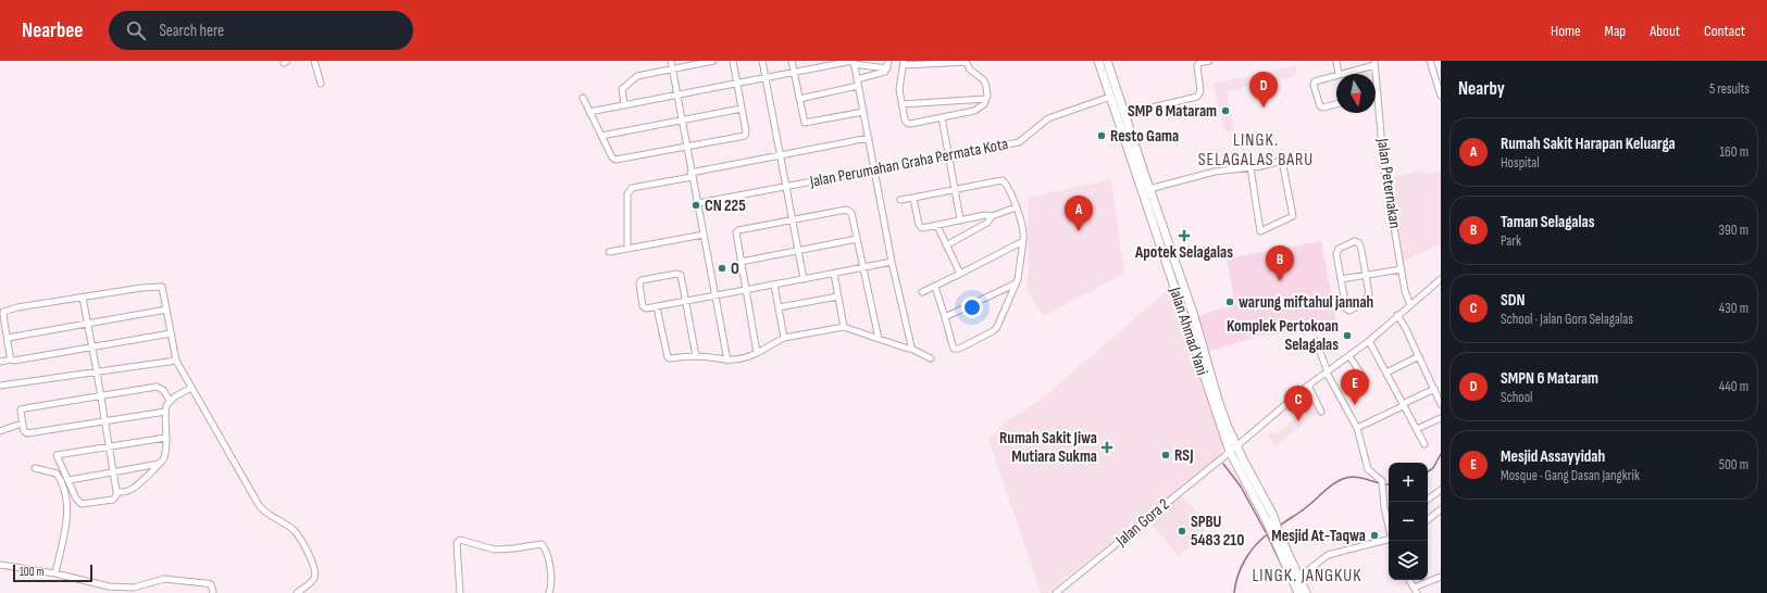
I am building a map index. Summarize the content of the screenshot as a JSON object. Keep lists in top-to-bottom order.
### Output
{
  "streets": {
    "highway": ["Jalan Ahmad Yani"],
    "street": ["Jalan Perumahan Graha Permata Kota", "Jalan Peternakan", "Jalan Gora 2"]
  },
  "crossings": [
    ["Jalan Perumahan Graha Permata Kota", "Jalan Ahmad Yani"],
    ["Jalan Peternakan", "Jalan Gora 2"],
    ["Jalan Ahmad Yani", "Jalan Gora 2"]
  ],
  "districts": ["LINGK. SELAGALAS BARU", "LINGK. JANGKUK"],
  "places": {
    "other": [
      "SMP 6 Mataram",
      "Resto Gama",
      "CN 225",
      "O",
      "warung miftahul jannah",
      "Komplek Pertokoan Selagalas",
      "RSJ",
      "SPBU 5483 210",
      "Mesjid At-Taqwa"
    ],
    "health": ["Apotek Selagalas", "Rumah Sakit Jiwa Mutiara Sukma"]
  },
  "scale_bar": "100 m",
  "north": "bottom",
  "page": {
    "header": "Nearbee",
    "search": "Search here",
    "nav": [
      "Home",
      "Map",
      "About",
      "Contact"
    ],
    "heading": ["Nearby", "5 results"],
    "pins": [
      "D",
      "A",
      "B",
      "E",
      "C"
    ],
    "list": [
      {
        "mark": "A",
        "name": "Rumah Sakit Harapan Keluarga",
        "note": "Hospital",
        "value": "160 m"
      },
      {
        "mark": "B",
        "name": "Taman Selagalas",
        "note": "Park",
        "value": "390 m"
      },
      {
        "mark": "C",
        "name": "SDN",
        "note": "School · Jalan Gora Selagalas",
        "value": "430 m"
      },
      {
        "mark": "D",
        "name": "SMPN 6 Mataram",
        "note": "School",
        "value": "440 m"
      },
      {
        "mark": "E",
        "name": "Mesjid Assayyidah",
        "note": "Mosque · Gang Dasan Jangkrik",
        "value": "500 m"
      }
    ],
    "map_buttons": ["+", "−"],
    "scale": "100 m"
  }
}
